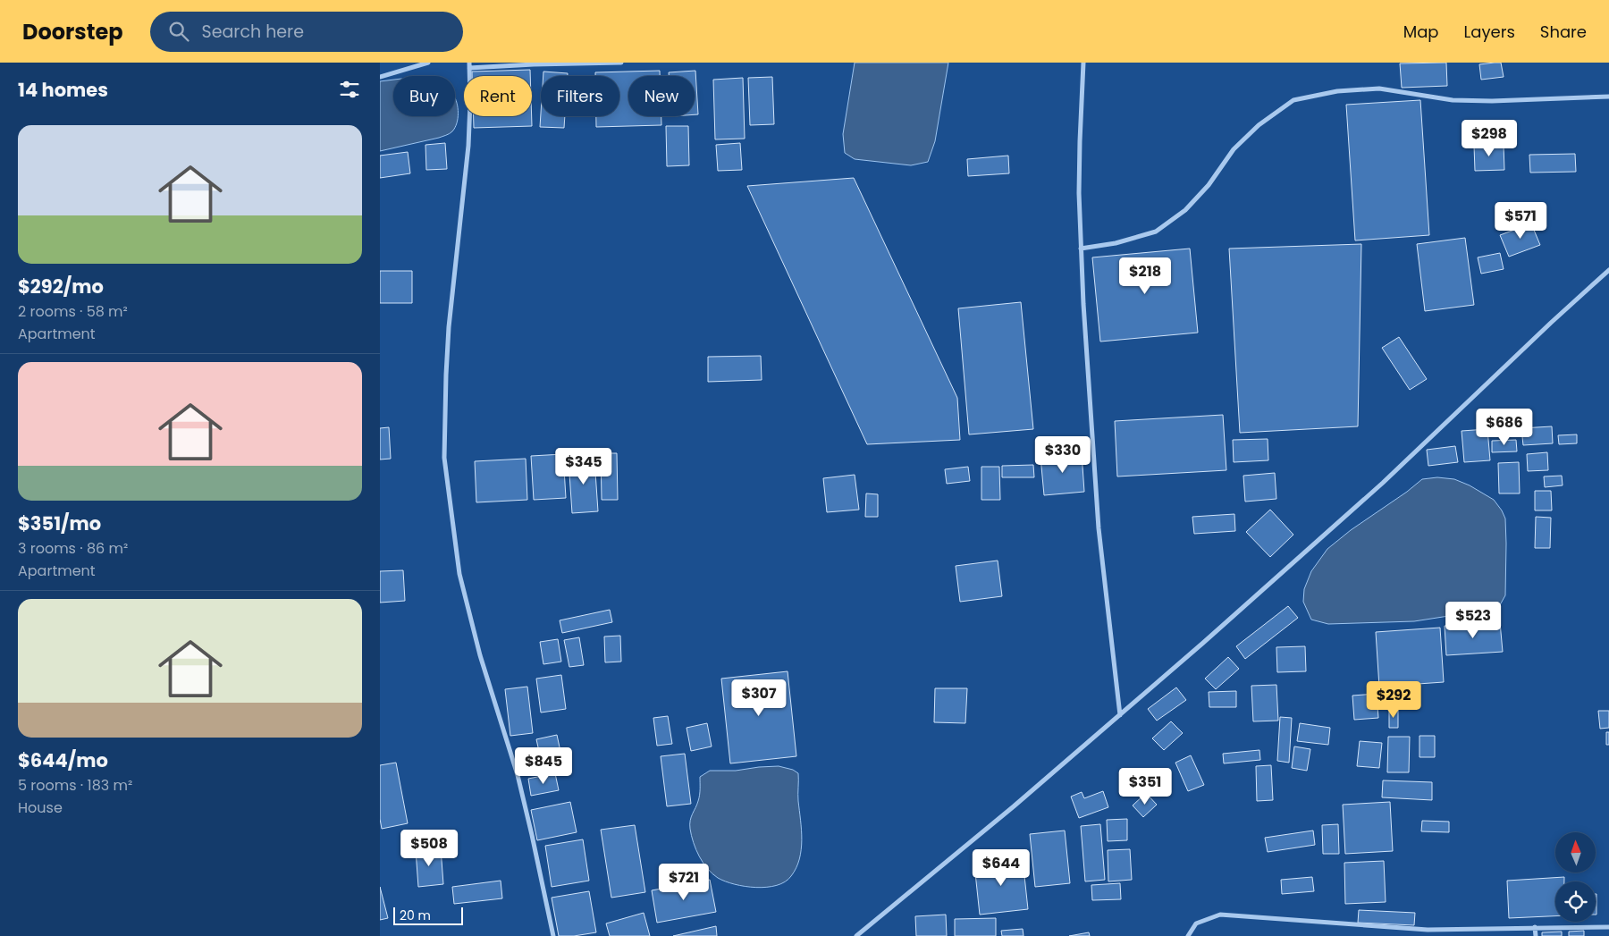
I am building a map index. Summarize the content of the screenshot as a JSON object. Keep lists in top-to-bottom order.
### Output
{
  "scale_bar": "20 m",
  "north": "top",
  "page": {
    "header": "Doorstep",
    "search": "Search here",
    "nav": ["Map", "Layers", "Share"],
    "heading": "14 homes",
    "chip": [
      "Buy",
      "Rent",
      "Filters",
      "New"
    ],
    "list": [
      {
        "name": "$292/mo",
        "note": "2 rooms · 58 m² · Apartment"
      },
      {
        "name": "$351/mo",
        "note": "3 rooms · 86 m² · Apartment"
      },
      {
        "name": "$644/mo",
        "note": "5 rooms · 183 m² · House"
      }
    ],
    "price": [
      "$298",
      "$571",
      "$218",
      "$686",
      "$330",
      "$345",
      "$523",
      "$307",
      "$292",
      "$845",
      "$351",
      "$508",
      "$644",
      "$721"
    ],
    "scale": "20 m"
  }
}
